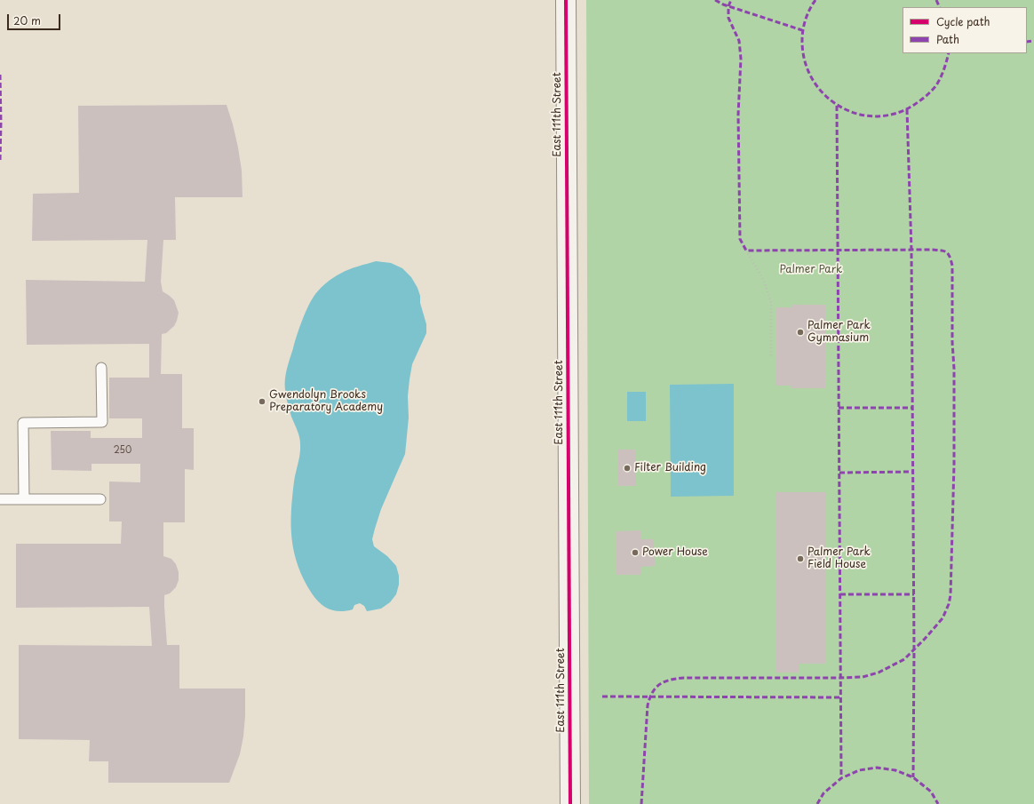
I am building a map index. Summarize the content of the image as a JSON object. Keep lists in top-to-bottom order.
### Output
{
  "streets": {
    "main road": ["East 111th Street"]
  },
  "parks": ["Palmer Park"],
  "places": [
    "Palmer Park Gymnasium",
    "Gwendolyn Brooks Preparatory Academy",
    "Filter Building",
    "Power House",
    "Palmer Park Field House"
  ],
  "house_numbers": ["250"],
  "legend": ["Cycle path", "Path"],
  "scale_bar": "20 m"
}
